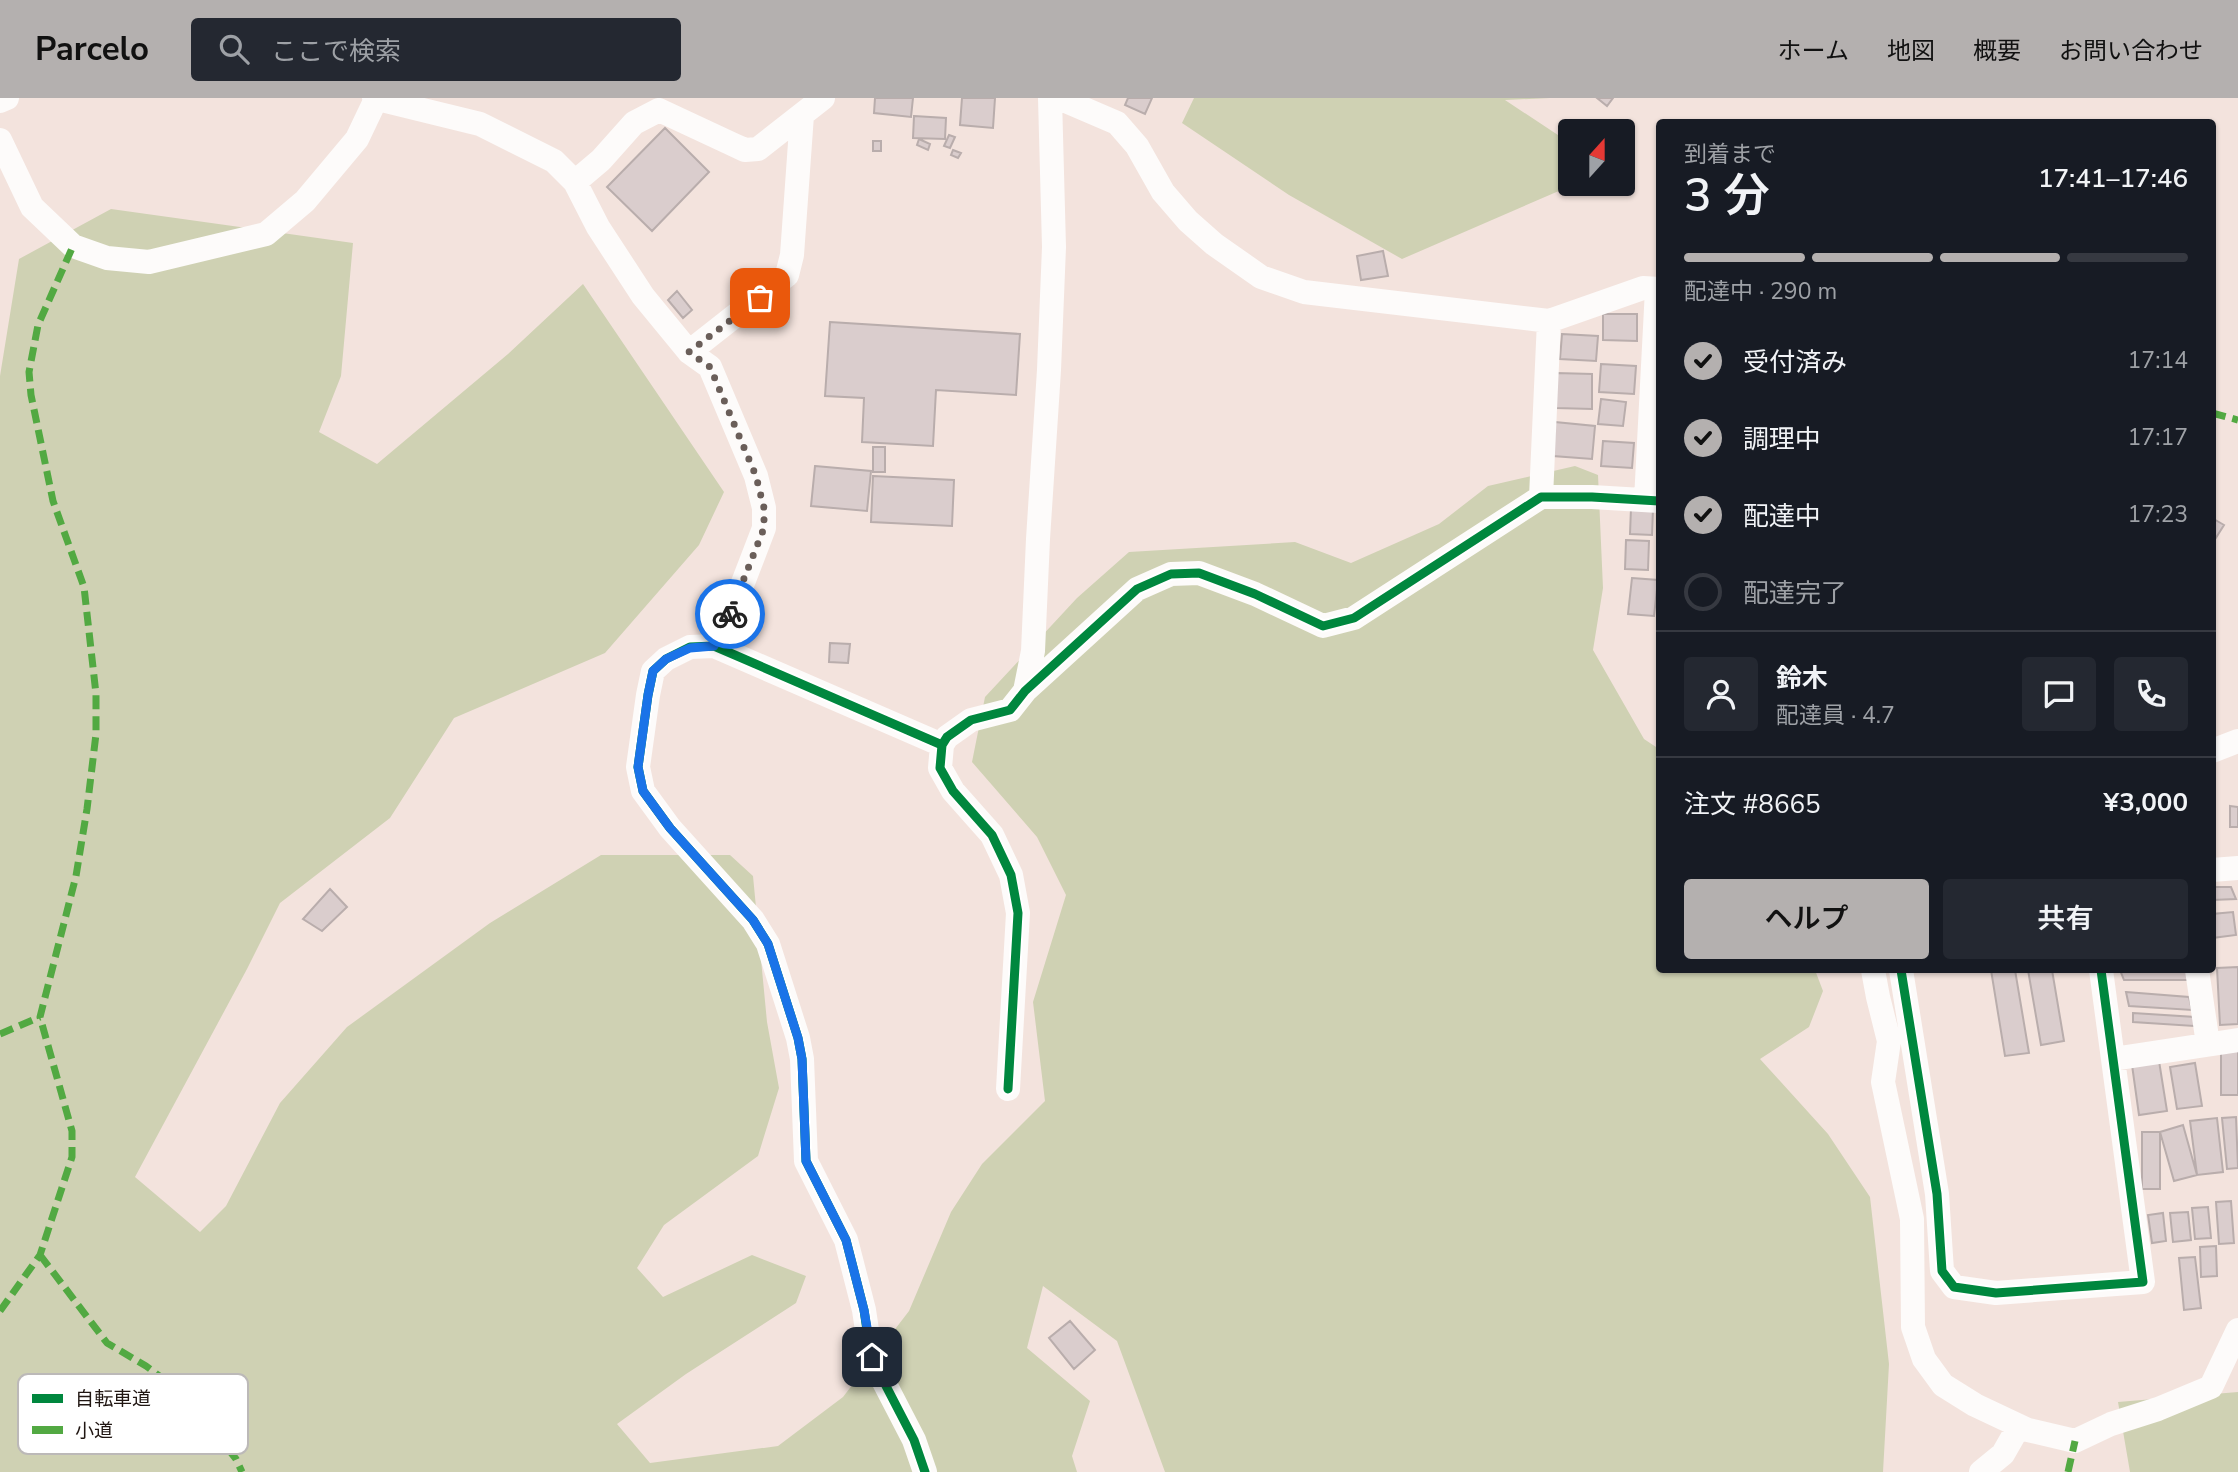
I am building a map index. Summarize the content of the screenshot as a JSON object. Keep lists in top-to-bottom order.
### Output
{
  "legend": ["自転車道", "小道"],
  "north": "top",
  "page": {
    "header": "Parcelo",
    "search": "ここで検索",
    "nav": [
      "ホーム",
      "地図",
      "概要",
      "お問い合わせ"
    ],
    "heading": ["3 分", "到着まで", "17:41–17:46"],
    "panel": [
      "鈴木",
      "配達員 · 4.7",
      "注文 #8665",
      "¥3,000"
    ],
    "bar": "配達中 · 290 m",
    "list": [
      ["受付済み", "17:14"],
      ["調理中", "17:17"],
      ["配達中", "17:23"],
      "配達完了"
    ],
    "buttons": ["ヘルプ", "共有"]
  }
}
